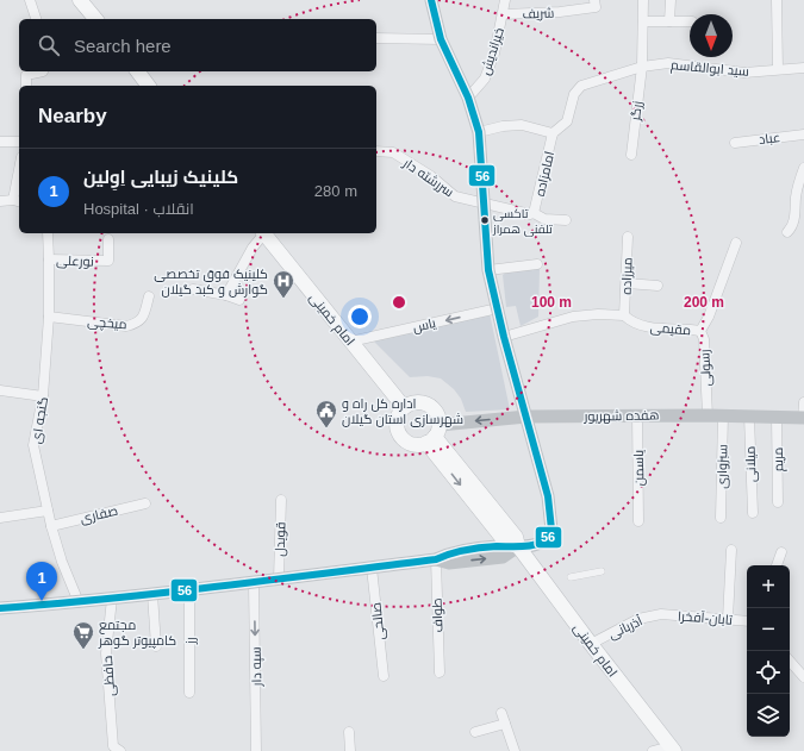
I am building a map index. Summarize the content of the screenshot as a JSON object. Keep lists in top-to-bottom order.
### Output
{
  "streets": {
    "main road": ["امام خمینی", "هفده شهریور"],
    "street": [
      "شریف",
      "خیراندیش",
      "سید ابوالقاسم",
      "زرگر",
      "عباد",
      "امامزاده",
      "سررشته دار",
      "نورعلی",
      "میرزاده",
      "میخچی",
      "یاس",
      "مقیمی",
      "رسولی",
      "گنجه ای",
      "مریم",
      "میلانی",
      "سبزواری",
      "یاسمن",
      "صفاری",
      "قویدل",
      "طواف",
      "تابان-آفخرا",
      "صالحی",
      "آذربانی",
      "رز",
      "سپه دار",
      "حافظی"
    ]
  },
  "crossings": [
    ["شریف", "خیراندیش"],
    ["سید ابوالقاسم", "زرگر"],
    ["سید ابوالقاسم", "امامزاده"],
    ["نورعلی", "گنجه ای"],
    ["میرزاده", "مقیمی"],
    ["امام خمینی", "یاس"],
    ["امام خمینی", "هفده شهریور"],
    ["امام خمینی", "آذربانی"],
    ["میخچی", "گنجه ای"],
    ["مقیمی", "رسولی"],
    ["رسولی", "هفده شهریور"],
    ["هفده شهریور", "مریم"],
    ["هفده شهریور", "میلانی"],
    ["هفده شهریور", "سبزواری"],
    ["هفده شهریور", "یاسمن"],
    ["گنجه ای", "صفاری"],
    ["تابان-آفخرا", "آذربانی"]
  ],
  "one_way": ["یاس", "سپه دار"],
  "places": {
    "other": ["تاکسی تلفنی همراز"],
    "hospital": ["کلینیک فوق تخصصی گوارش و کبد گیلان"],
    "public building": ["اداره کل راه و شهرسازی استان گیلان"],
    "supermarket": ["مجتمع کامپیوتر گوهر"]
  },
  "lines": ["transit line 56"],
  "north": "bottom",
  "page": {
    "search": "Search here",
    "heading": "Nearby",
    "list": [
      {
        "mark": "1",
        "name": "کلینیک زیبایی اِوِلین",
        "note": "Hospital · انقلاب",
        "value": "280 m"
      }
    ],
    "pins": "1",
    "map_buttons": ["+", "−"]
  },
  "rings": ["100 m", "200 m"]
}
